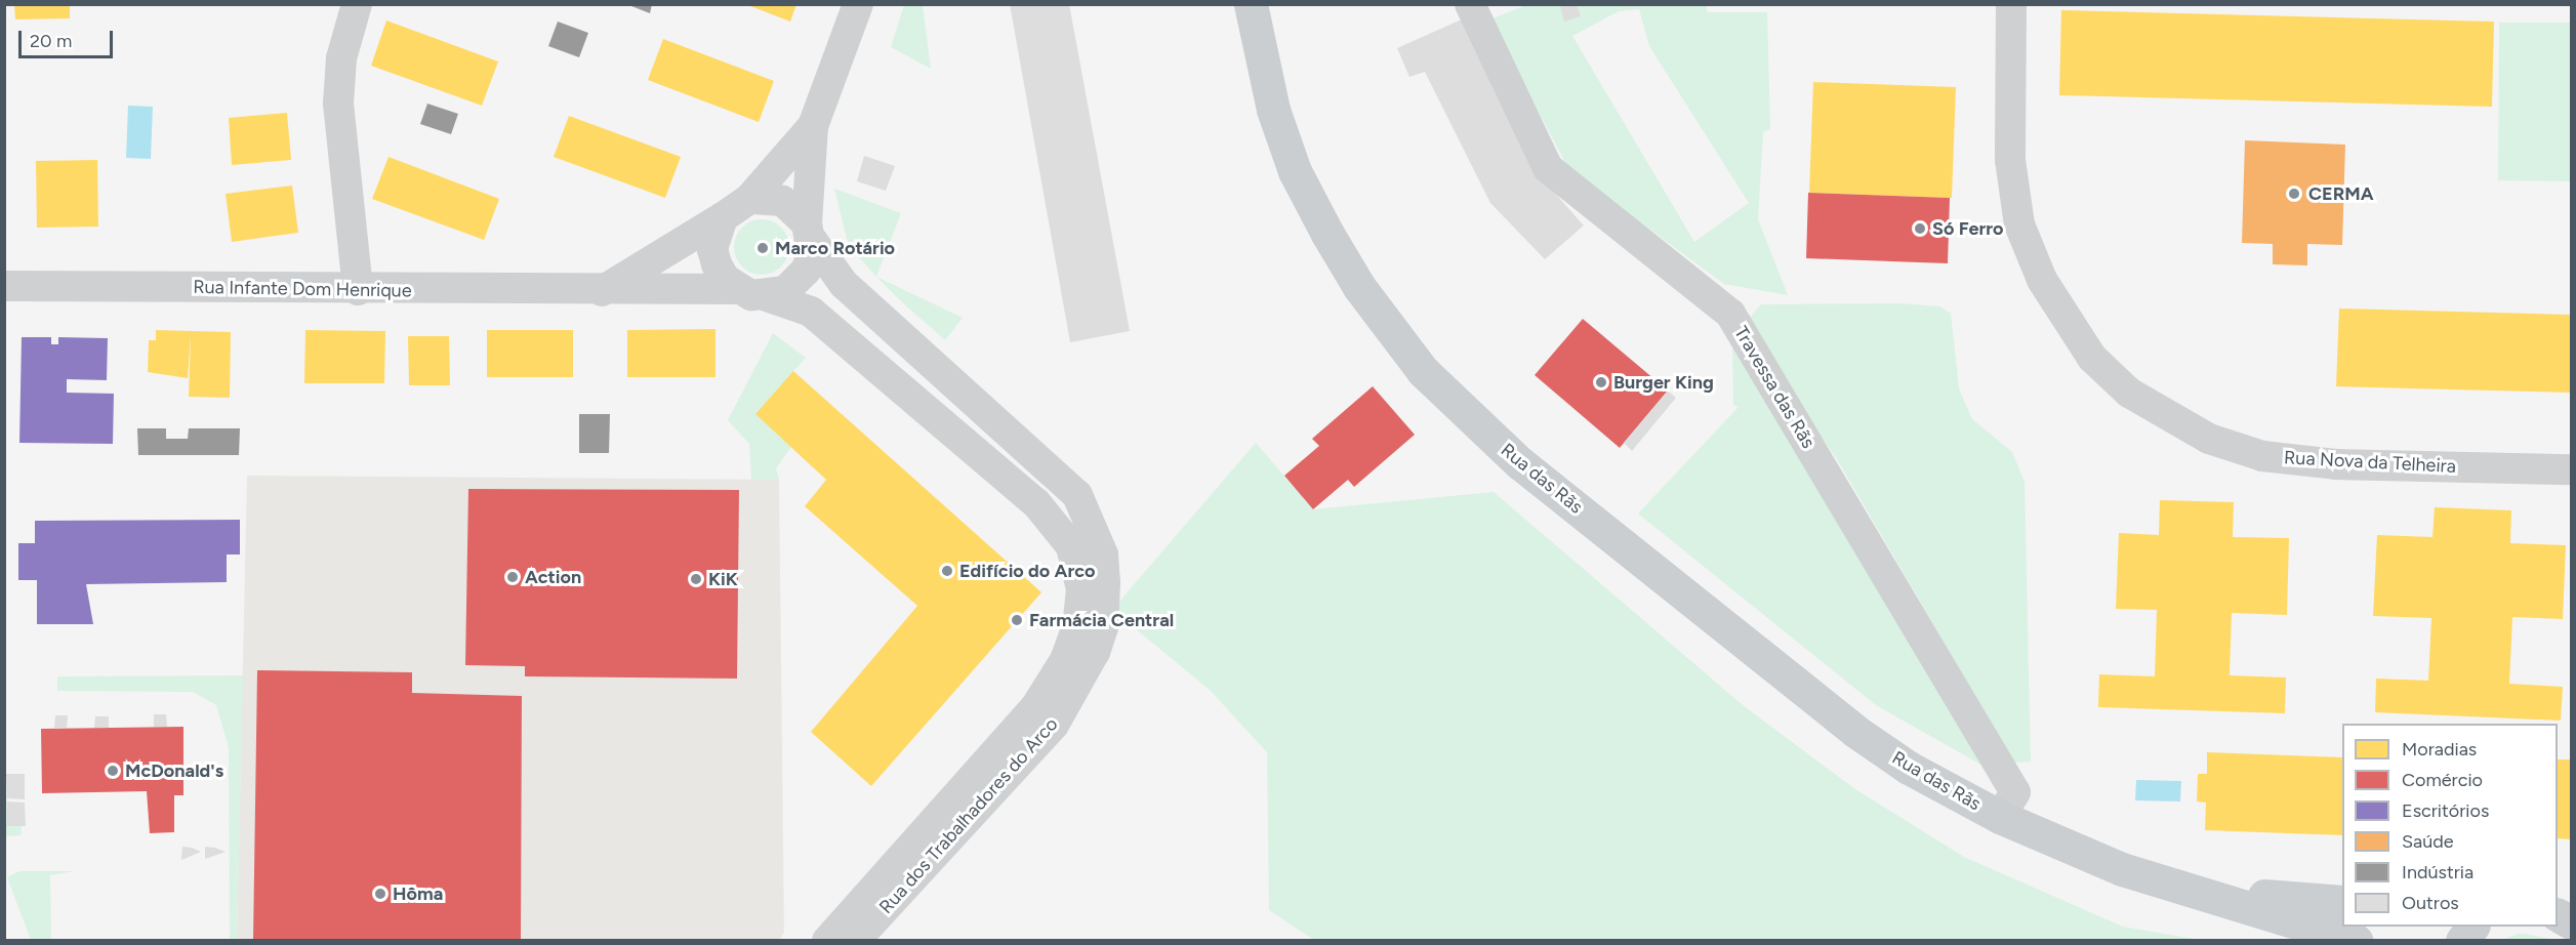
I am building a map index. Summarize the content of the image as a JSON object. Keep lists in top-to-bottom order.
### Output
{
  "streets": {
    "main road": ["Rua das Rãs"],
    "street": [
      "Rua Infante Dom Henrique",
      "Travessa das Rãs",
      "Rua Nova da Telheira",
      "Rua dos Trabalhadores do Arco"
    ]
  },
  "crossings": [
    ["Travessa das Rãs", "Rua das Rãs"]
  ],
  "places": [
    "CERMA",
    "Só Ferro",
    "Marco Rotário",
    "Burger King",
    "Edifício do Arco",
    "Action",
    "KiK",
    "Farmácia Central",
    "McDonald's",
    "Hôma"
  ],
  "legend": [
    "Moradias",
    "Comércio",
    "Escritórios",
    "Saúde",
    "Indústria",
    "Outros"
  ],
  "scale_bar": "20 m"
}
